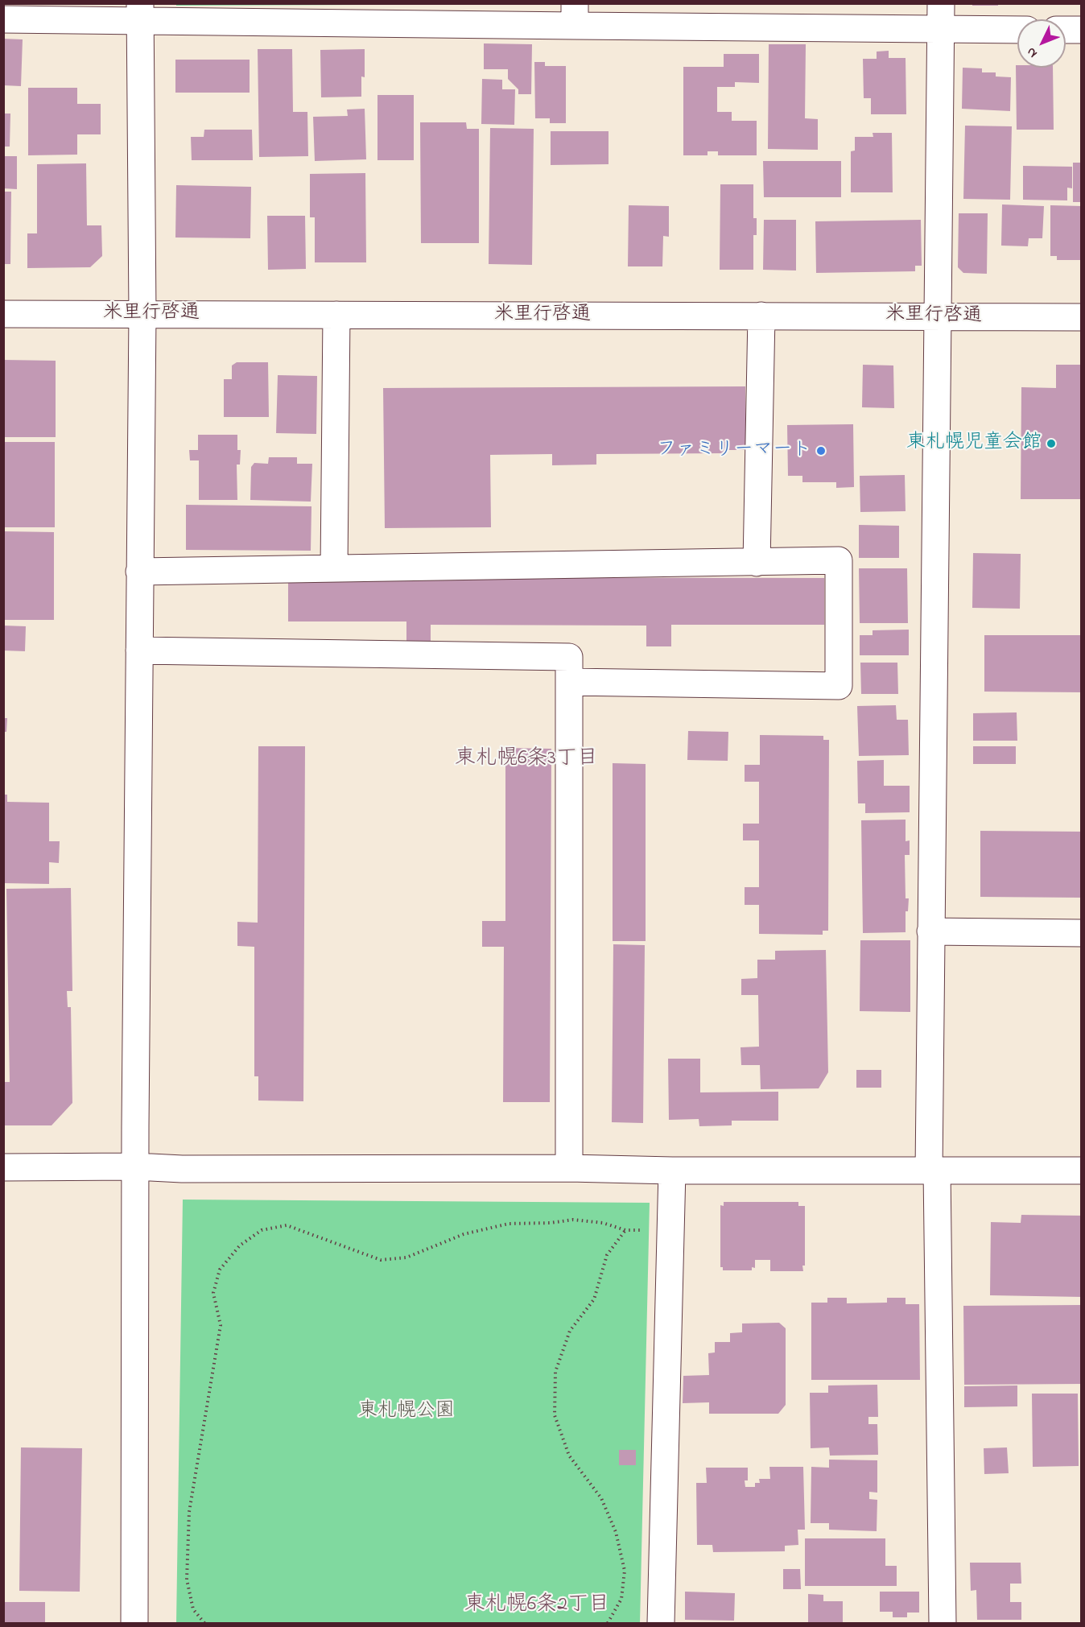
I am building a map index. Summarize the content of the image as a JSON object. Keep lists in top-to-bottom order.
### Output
{
  "streets": {
    "street": ["米里行啓通"]
  },
  "districts": ["東札幌6条3丁目", "東札幌6条2丁目"],
  "parks": ["東札幌公園"],
  "places": ["東札幌児童会館", "ファミリーマート"],
  "north": "bottom left"
}
